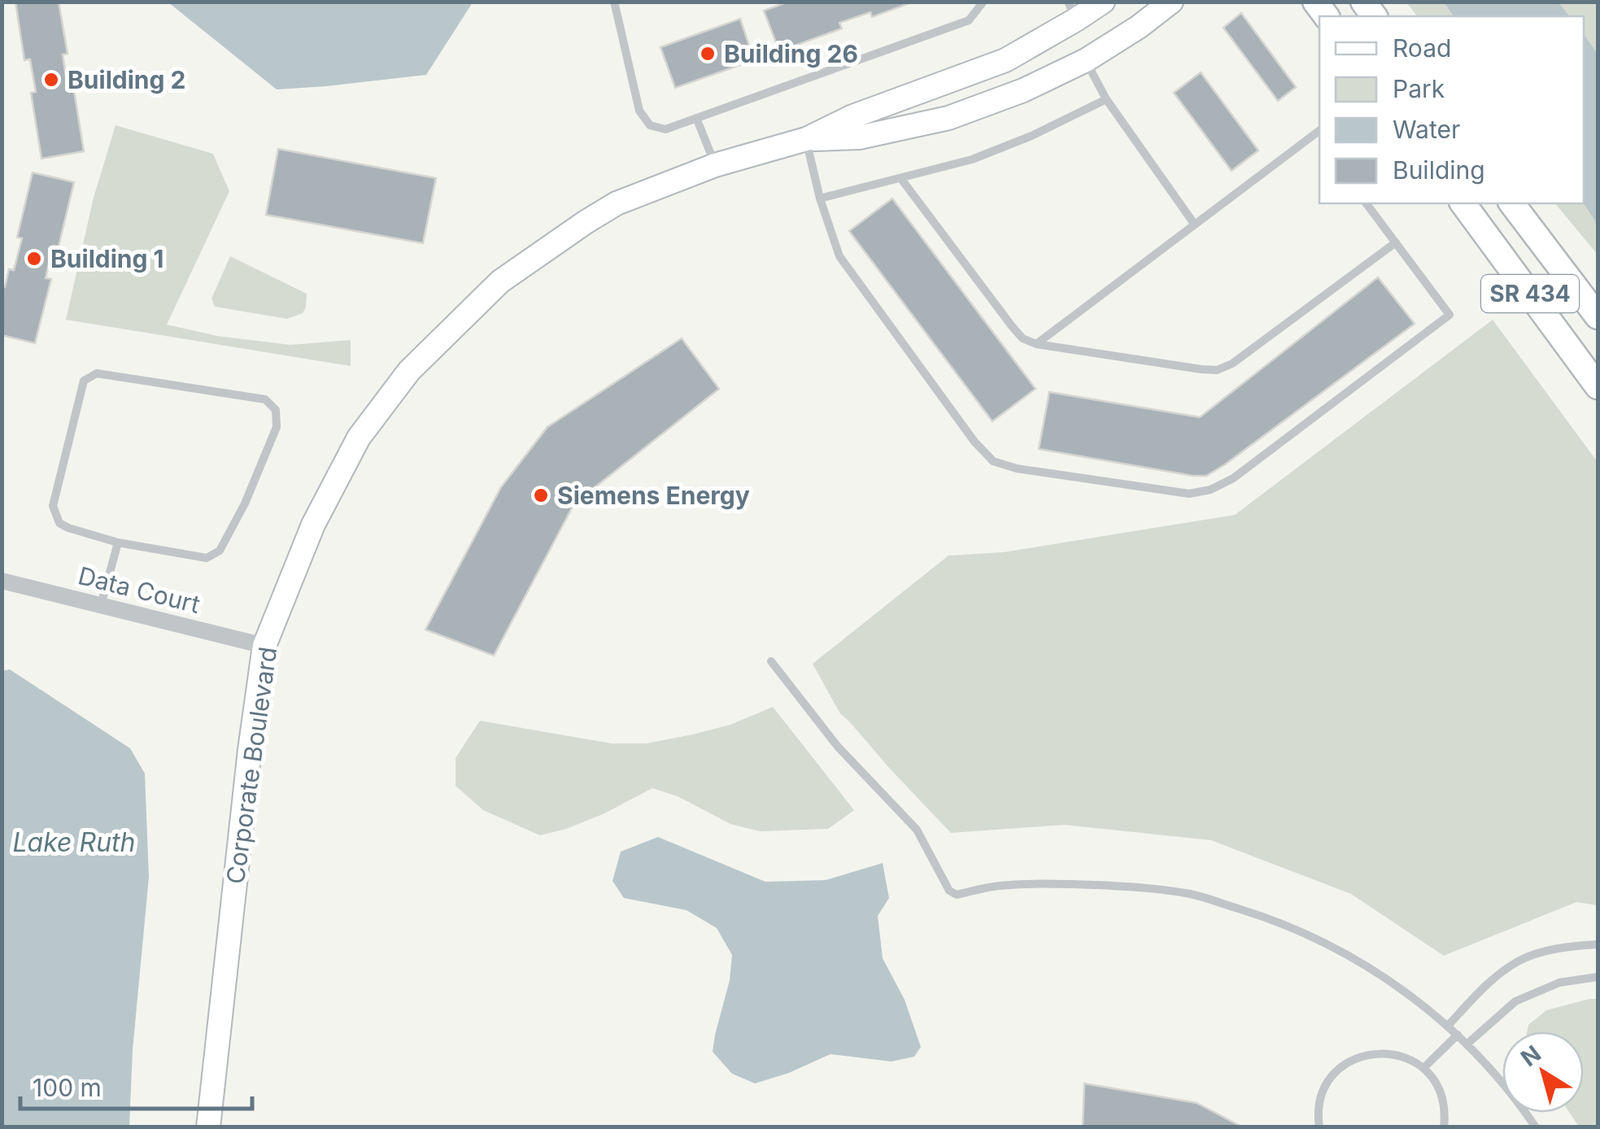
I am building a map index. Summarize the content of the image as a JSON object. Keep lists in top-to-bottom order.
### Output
{
  "streets": {
    "main road": ["SR 434"],
    "street": ["Data Court", "Corporate Boulevard"]
  },
  "crossings": [
    ["Data Court", "Corporate Boulevard"]
  ],
  "water": ["Lake Ruth"],
  "places": [
    "Building 26",
    "Building 2",
    "Building 1",
    "Siemens Energy"
  ],
  "legend": [
    "Road",
    "Park",
    "Water",
    "Building"
  ],
  "scale_bar": "100 m",
  "north": "top left"
}
